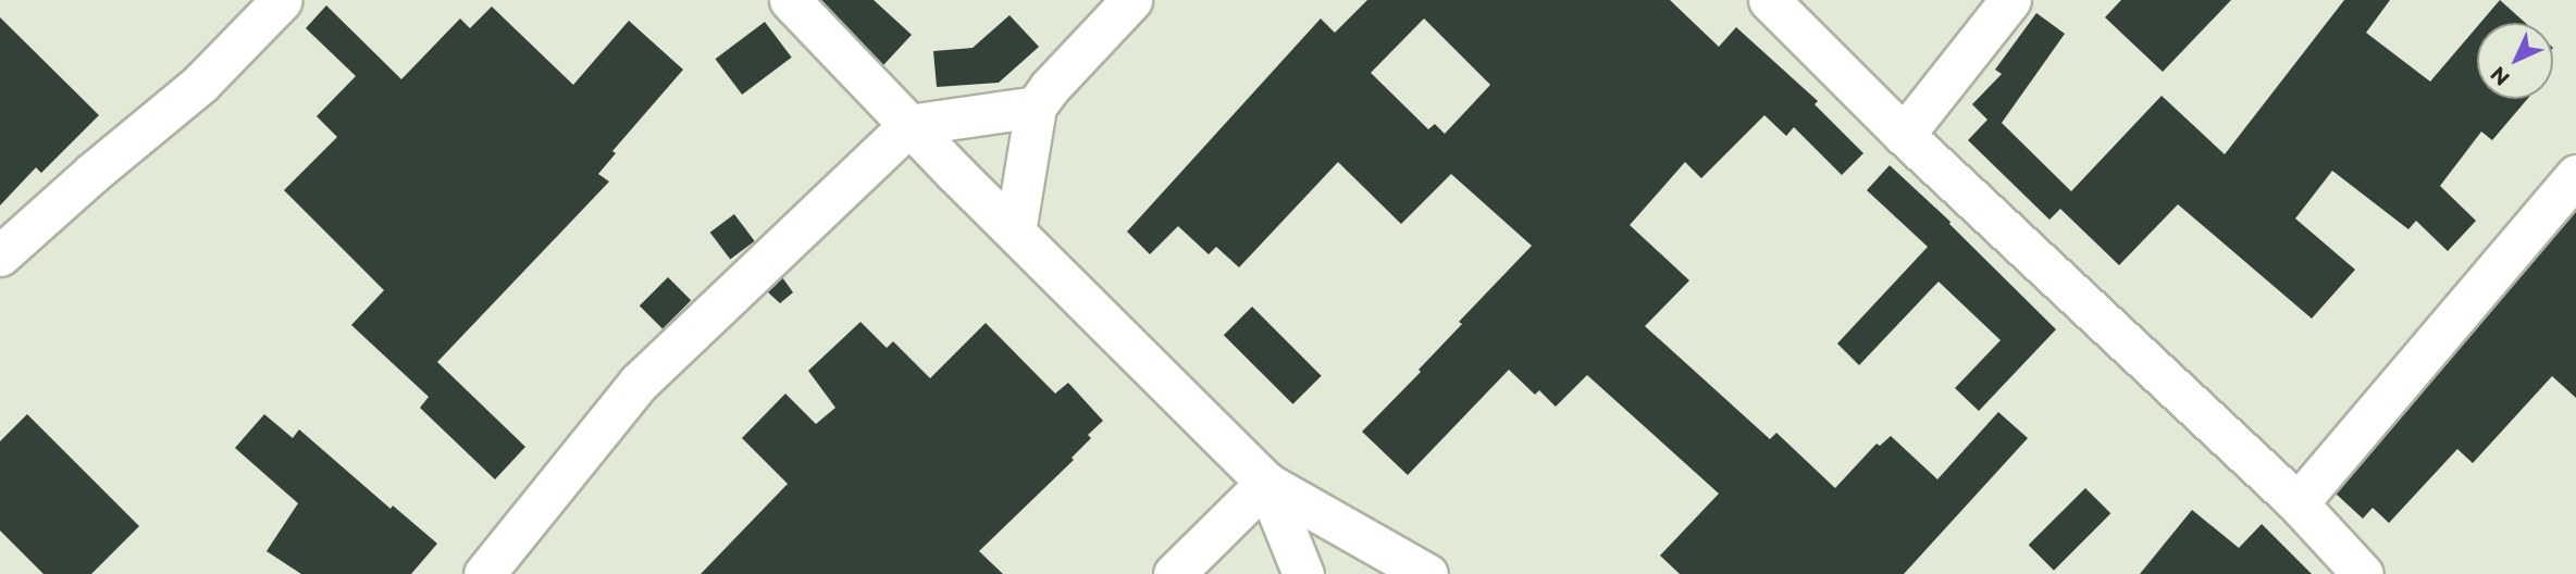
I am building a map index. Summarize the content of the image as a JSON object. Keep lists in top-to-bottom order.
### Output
{
  "north": "bottom left"
}
